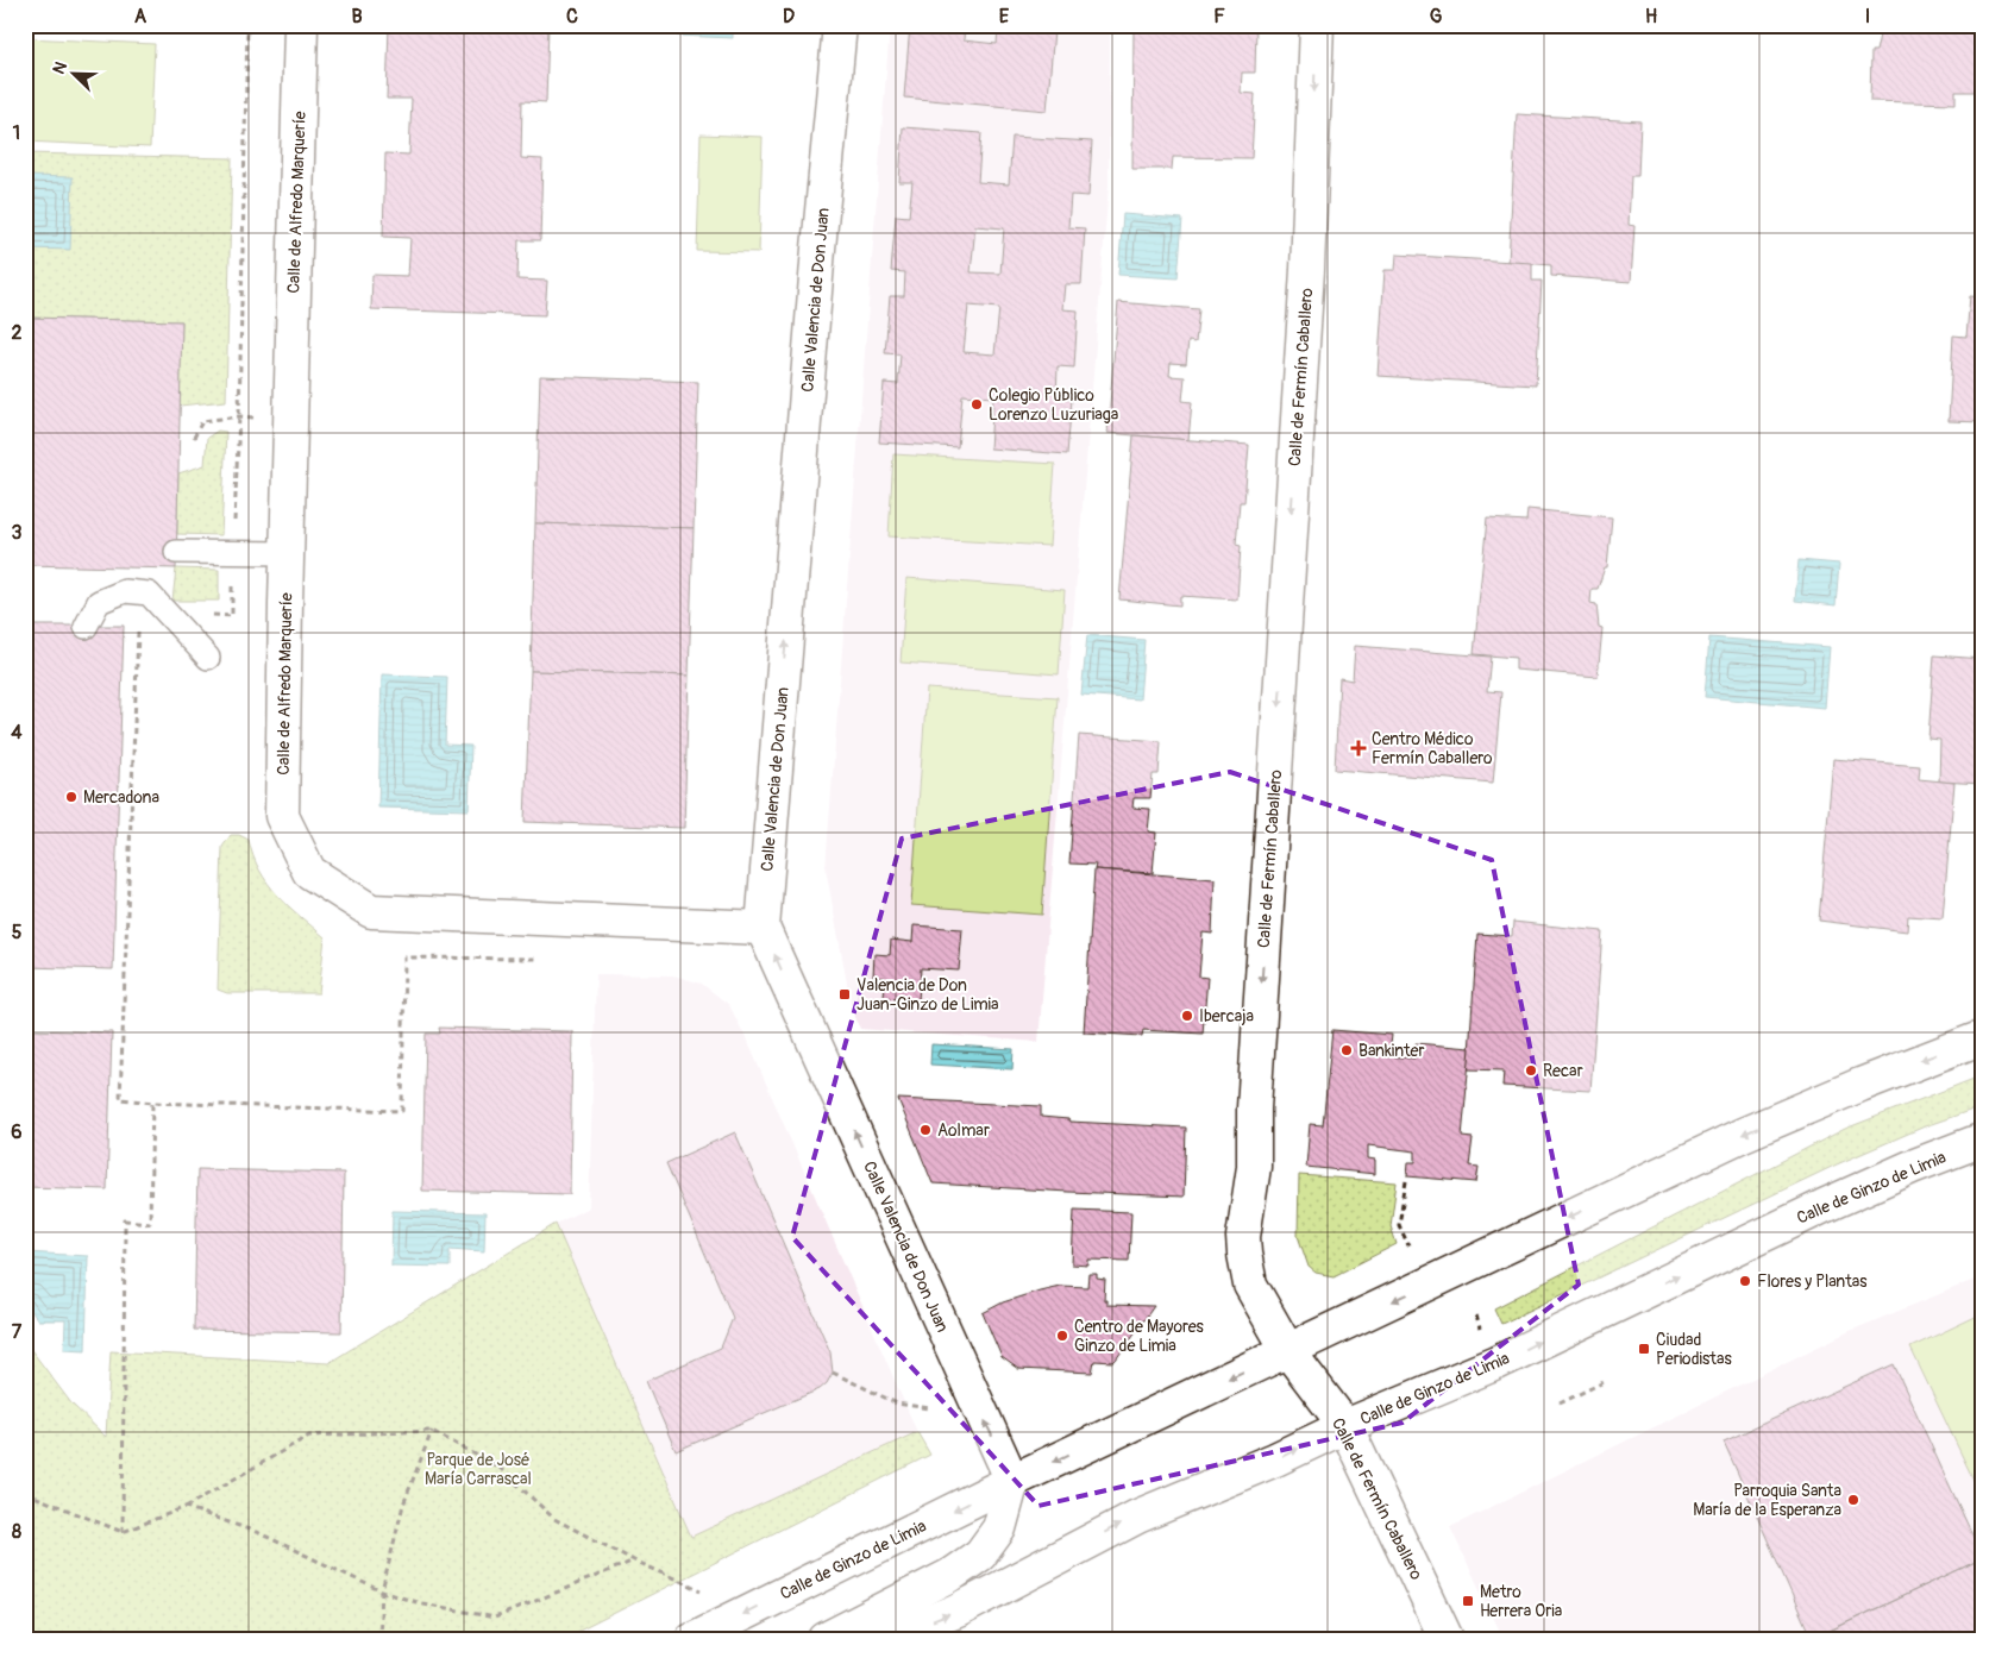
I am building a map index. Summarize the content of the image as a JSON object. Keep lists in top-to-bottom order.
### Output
{
  "streets": {
    "street": [
      "Calle de Alfredo Marqueríe",
      "Calle Valencia de Don Juan",
      "Calle de Fermín Caballero",
      "Calle de Ginzo de Limia"
    ]
  },
  "crossings": [
    ["Calle de Alfredo Marqueríe", "Calle Valencia de Don Juan"],
    ["Calle Valencia de Don Juan", "Calle de Ginzo de Limia"],
    ["Calle de Fermín Caballero", "Calle de Ginzo de Limia"]
  ],
  "one_way": ["Calle Valencia de Don Juan", "Calle de Fermín Caballero"],
  "parks": ["Parque de José María Carrascal"],
  "places": {
    "other": [
      "Colegio Público Lorenzo Luzuriaga",
      "Mercadona",
      "Ibercaja",
      "Bankinter",
      "Recar",
      "Aolmar",
      "Flores y Plantas",
      "Centro de Mayores Ginzo de Limia",
      "Parroquia Santa María de la Esperanza"
    ],
    "health": ["Centro Médico Fermín Caballero"],
    "transit": ["Valencia de Don Juan-Ginzo de Limia", "Ciudad Periodistas", "Metro Herrera Oria"]
  },
  "north": "top left",
  "grid": {
    "columns": [
      "A",
      "B",
      "C",
      "D",
      "E",
      "F",
      "G",
      "H",
      "I"
    ],
    "rows": [
      "1",
      "2",
      "3",
      "4",
      "5",
      "6",
      "7",
      "8"
    ]
  }
}
